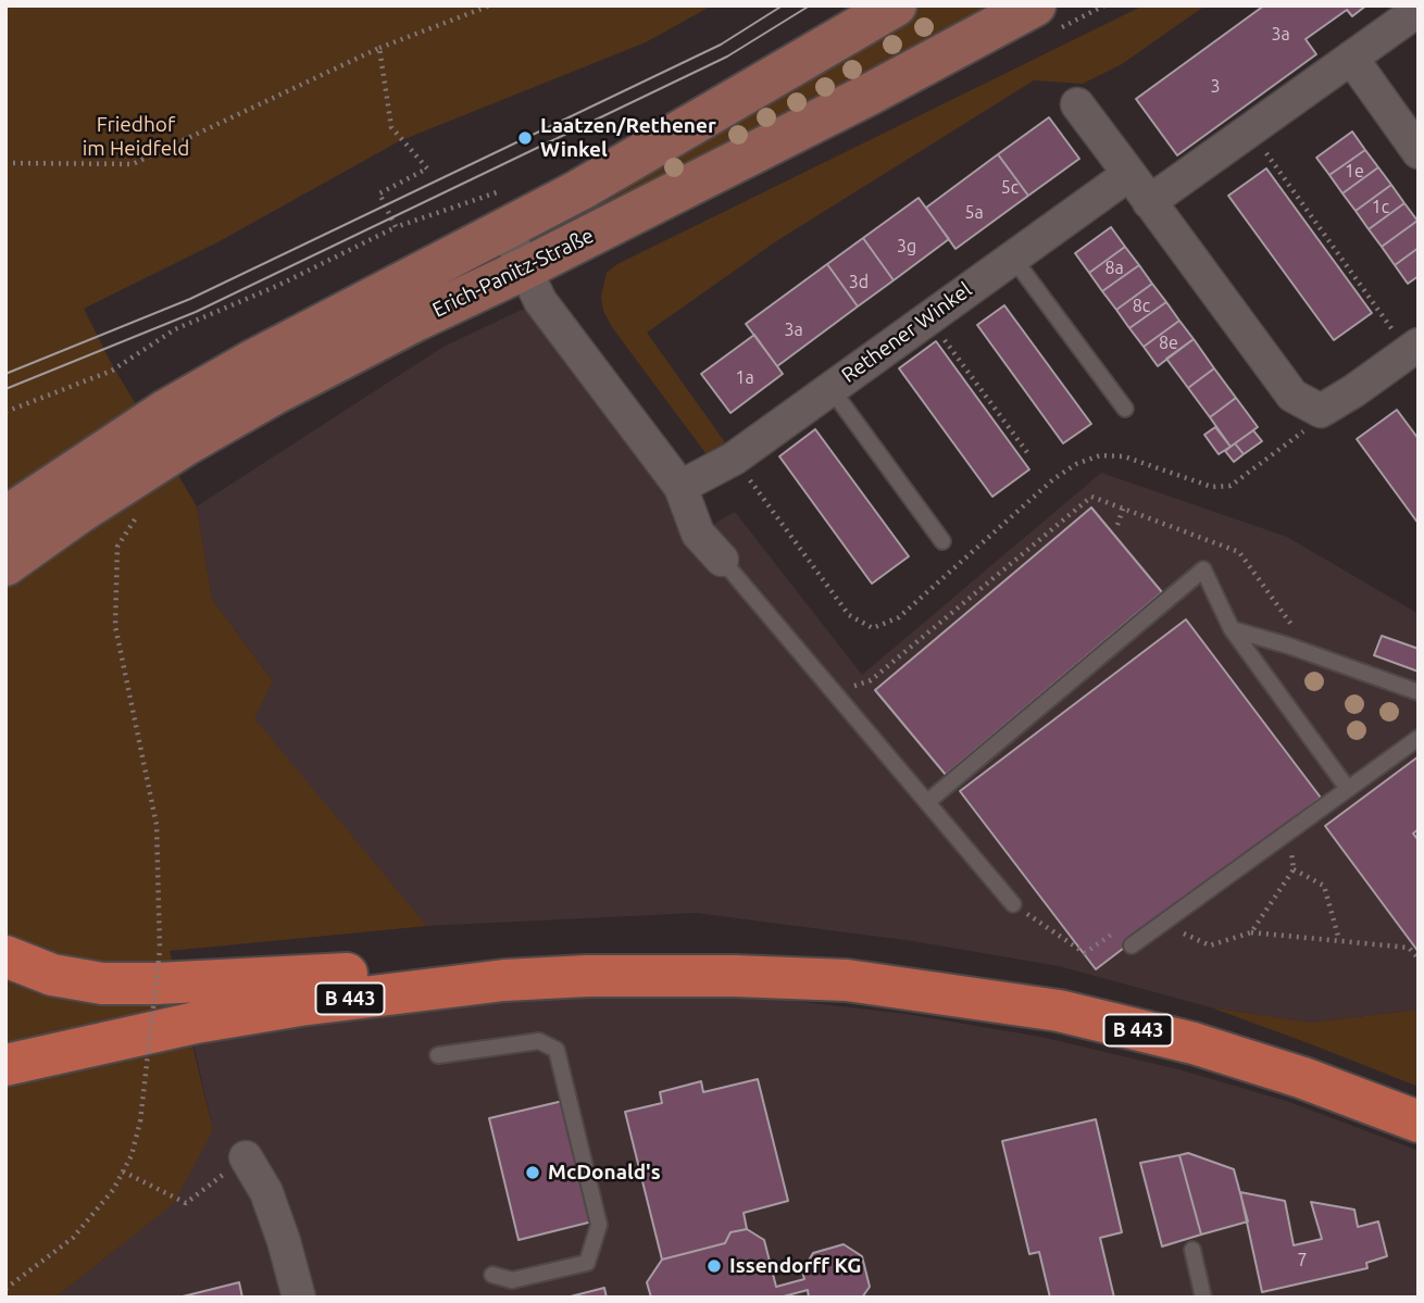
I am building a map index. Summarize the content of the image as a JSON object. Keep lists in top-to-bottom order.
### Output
{
  "streets": {
    "main road": ["Erich-Panitz-Straße", "B 443"],
    "street": ["Rethener Winkel"]
  },
  "parks": ["Friedhof im Heidfeld"],
  "places": ["Laatzen/Rethener Winkel", "McDonald's", "Issendorff KG"],
  "house_numbers": [
    "3a",
    "3",
    "1e",
    "5c",
    "1c",
    "5a",
    "3g",
    "8a",
    "3d",
    "8c",
    "3a",
    "8e",
    "1a",
    "7"
  ]
}
